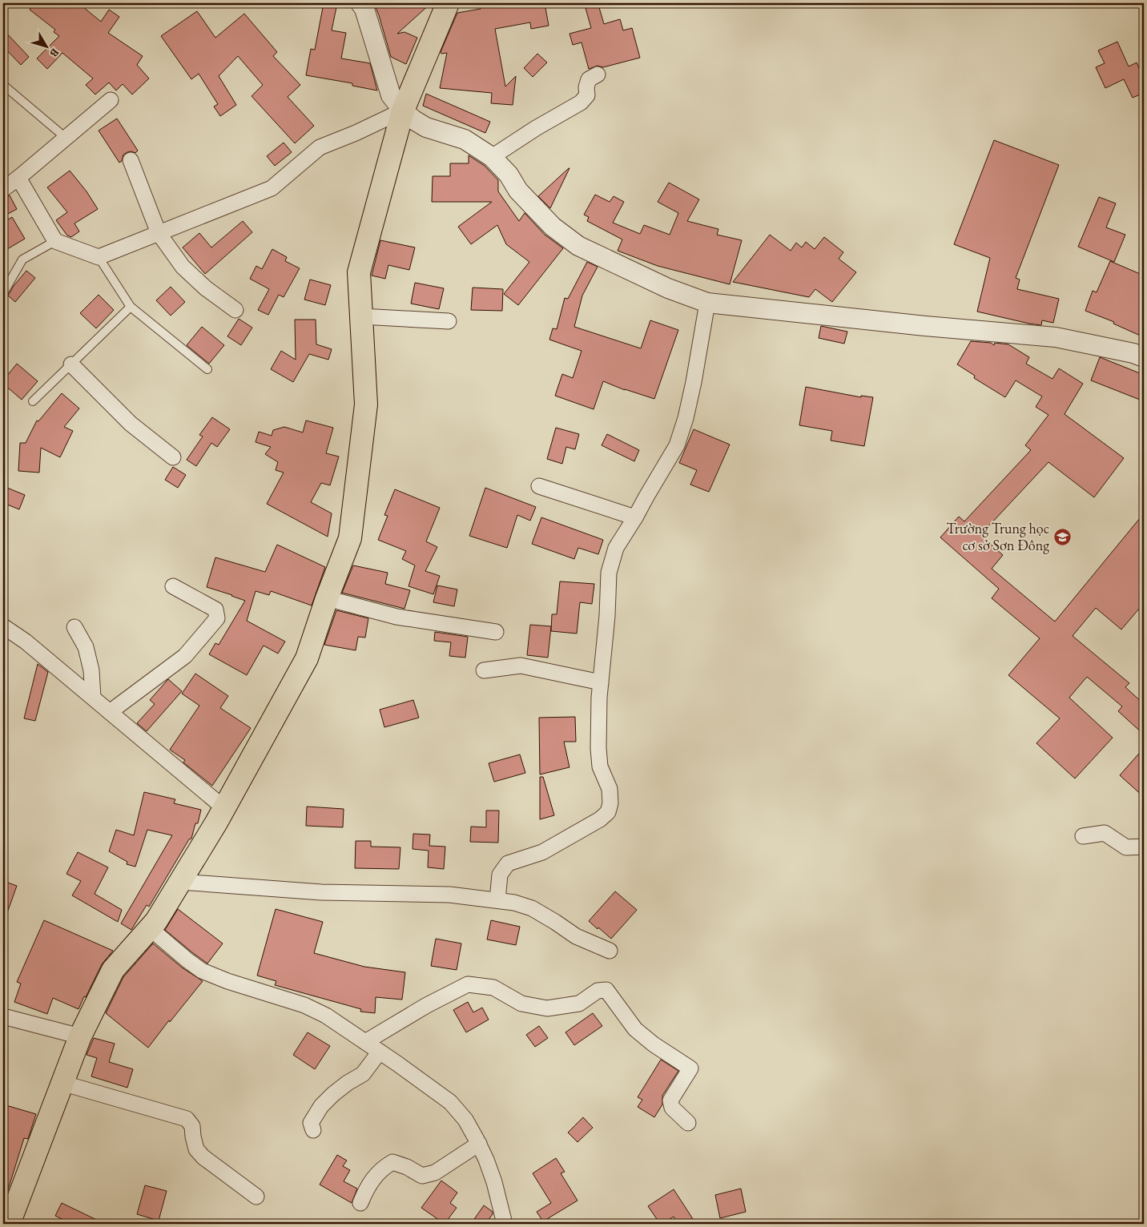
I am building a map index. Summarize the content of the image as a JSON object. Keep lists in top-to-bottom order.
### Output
{
  "places": {
    "school or university": ["Trường Trung học cơ sở Sơn Đông"]
  },
  "north": "bottom right"
}
